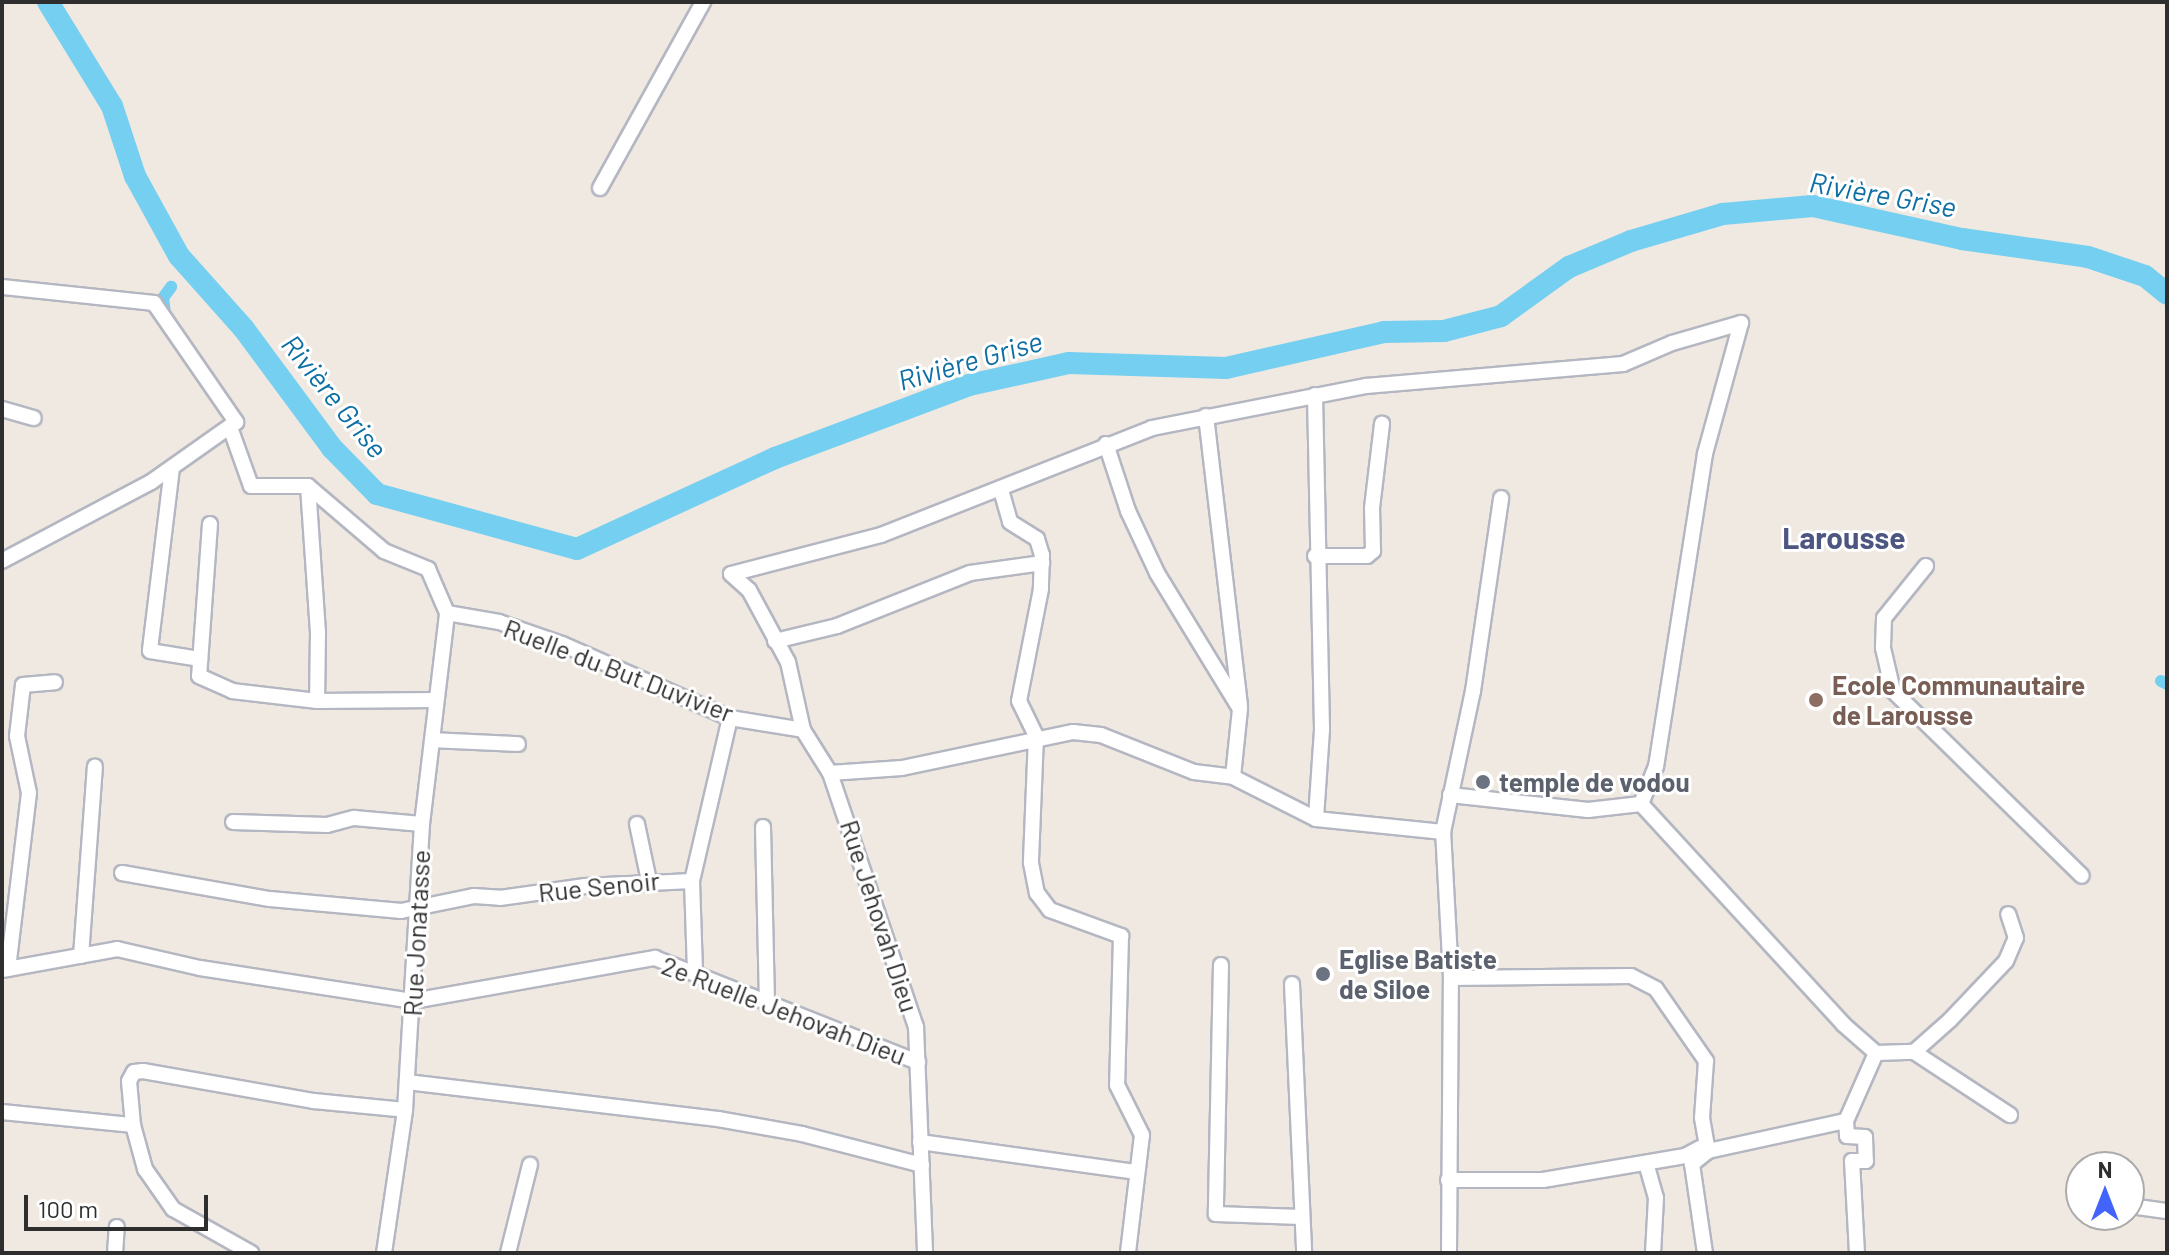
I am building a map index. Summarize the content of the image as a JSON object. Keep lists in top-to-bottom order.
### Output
{
  "streets": {
    "street": [
      "Ruelle du But Duvivier",
      "Rue Senoir",
      "Rue Jehovah Dieu",
      "Rue Jonatasse",
      "2e Ruelle Jehovah Dieu"
    ]
  },
  "crossings": [
    ["Ruelle du But Duvivier", "Rue Jonatasse"],
    ["Rue Senoir", "Rue Jonatasse"],
    ["Rue Senoir", "2e Ruelle Jehovah Dieu"],
    ["Rue Jehovah Dieu", "2e Ruelle Jehovah Dieu"],
    ["Rue Jonatasse", "2e Ruelle Jehovah Dieu"]
  ],
  "districts": ["Larousse"],
  "water": ["Rivière Grise"],
  "places": ["Ecole Communautaire de Larousse", "temple de vodou", "Eglise Batiste de Siloe"],
  "scale_bar": "100 m",
  "north": "top"
}
